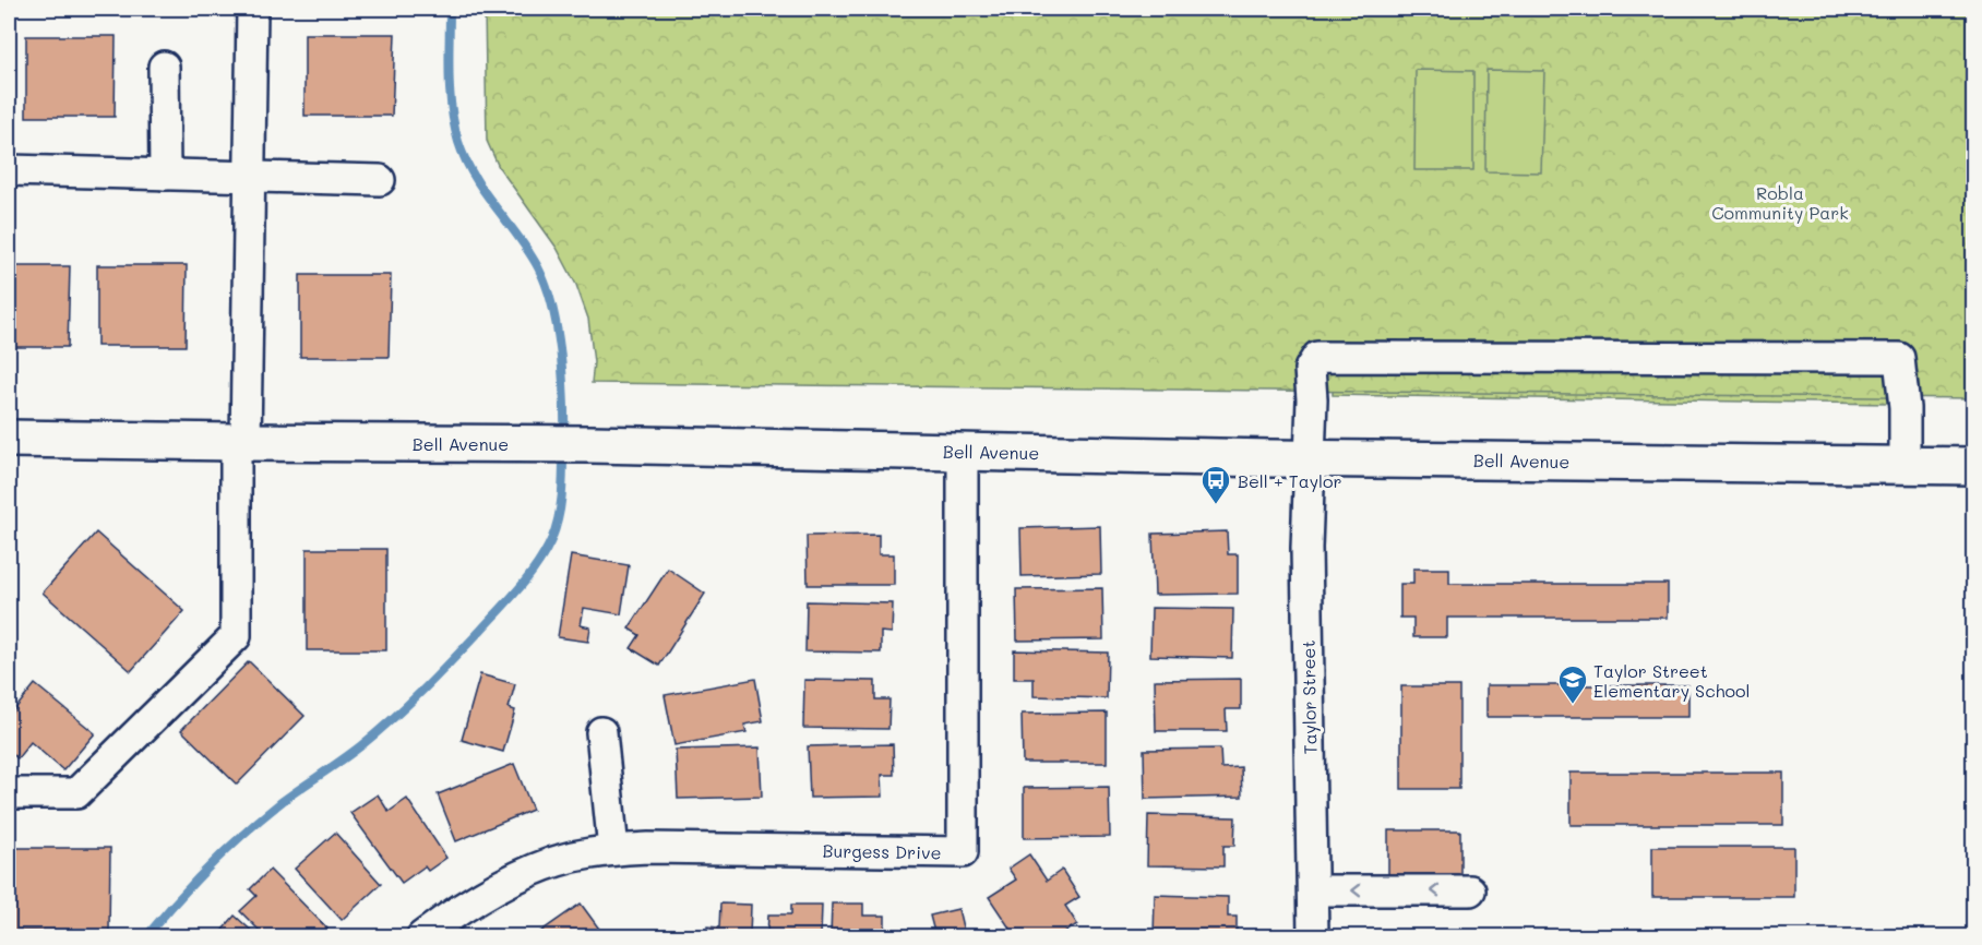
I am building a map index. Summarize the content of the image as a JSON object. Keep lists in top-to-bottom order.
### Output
{
  "streets": {
    "main road": ["Bell Avenue"],
    "street": ["Taylor Street", "Burgess Drive"]
  },
  "crossings": [
    ["Bell Avenue", "Taylor Street"],
    ["Bell Avenue", "Burgess Drive"]
  ],
  "parks": ["Robla Community Park"],
  "places": {
    "bus stop": ["Bell + Taylor"],
    "school or university": ["Taylor Street Elementary School"]
  }
}
